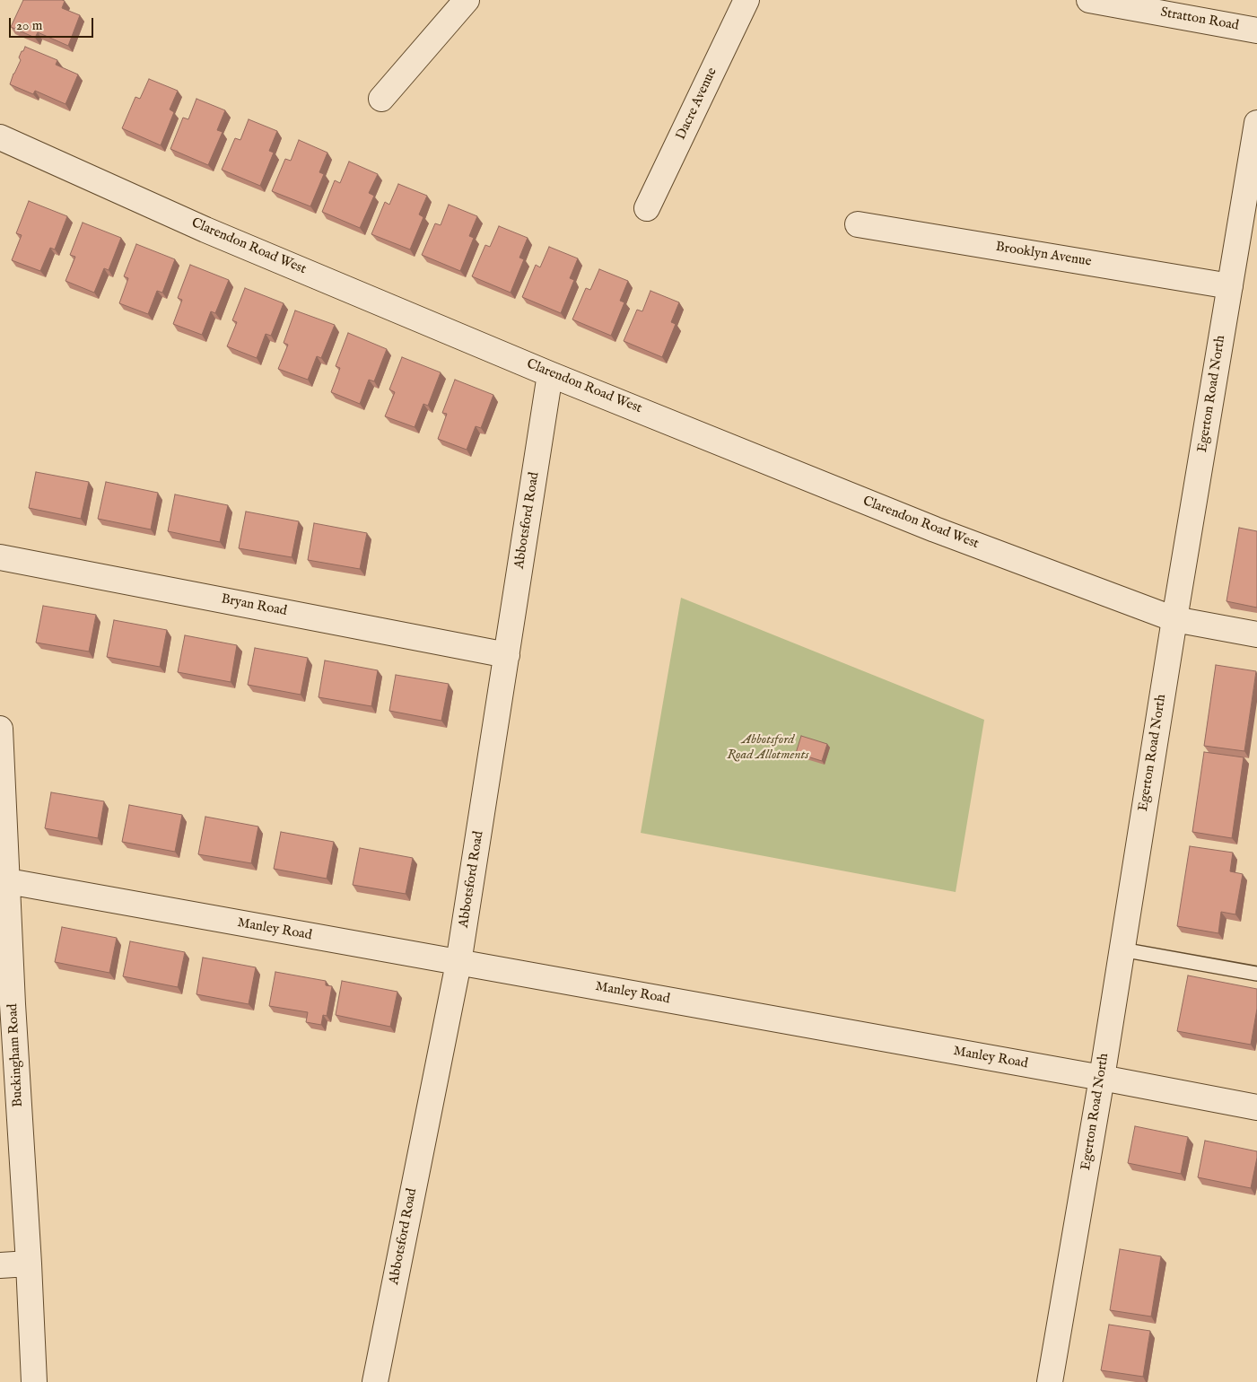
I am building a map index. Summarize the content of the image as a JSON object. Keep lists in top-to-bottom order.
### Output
{
  "streets": {
    "street": [
      "Stratton Road",
      "Dacre Avenue",
      "Clarendon Road West",
      "Brooklyn Avenue",
      "Egerton Road North",
      "Abbotsford Road",
      "Bryan Road",
      "Manley Road",
      "Buckingham Road"
    ]
  },
  "crossings": [
    ["Clarendon Road West", "Egerton Road North"],
    ["Clarendon Road West", "Abbotsford Road"],
    ["Brooklyn Avenue", "Egerton Road North"],
    ["Egerton Road North", "Manley Road"],
    ["Abbotsford Road", "Bryan Road"],
    ["Abbotsford Road", "Manley Road"],
    ["Manley Road", "Buckingham Road"]
  ],
  "parks": ["Abbotsford Road Allotments"],
  "scale_bar": "20 m"
}
